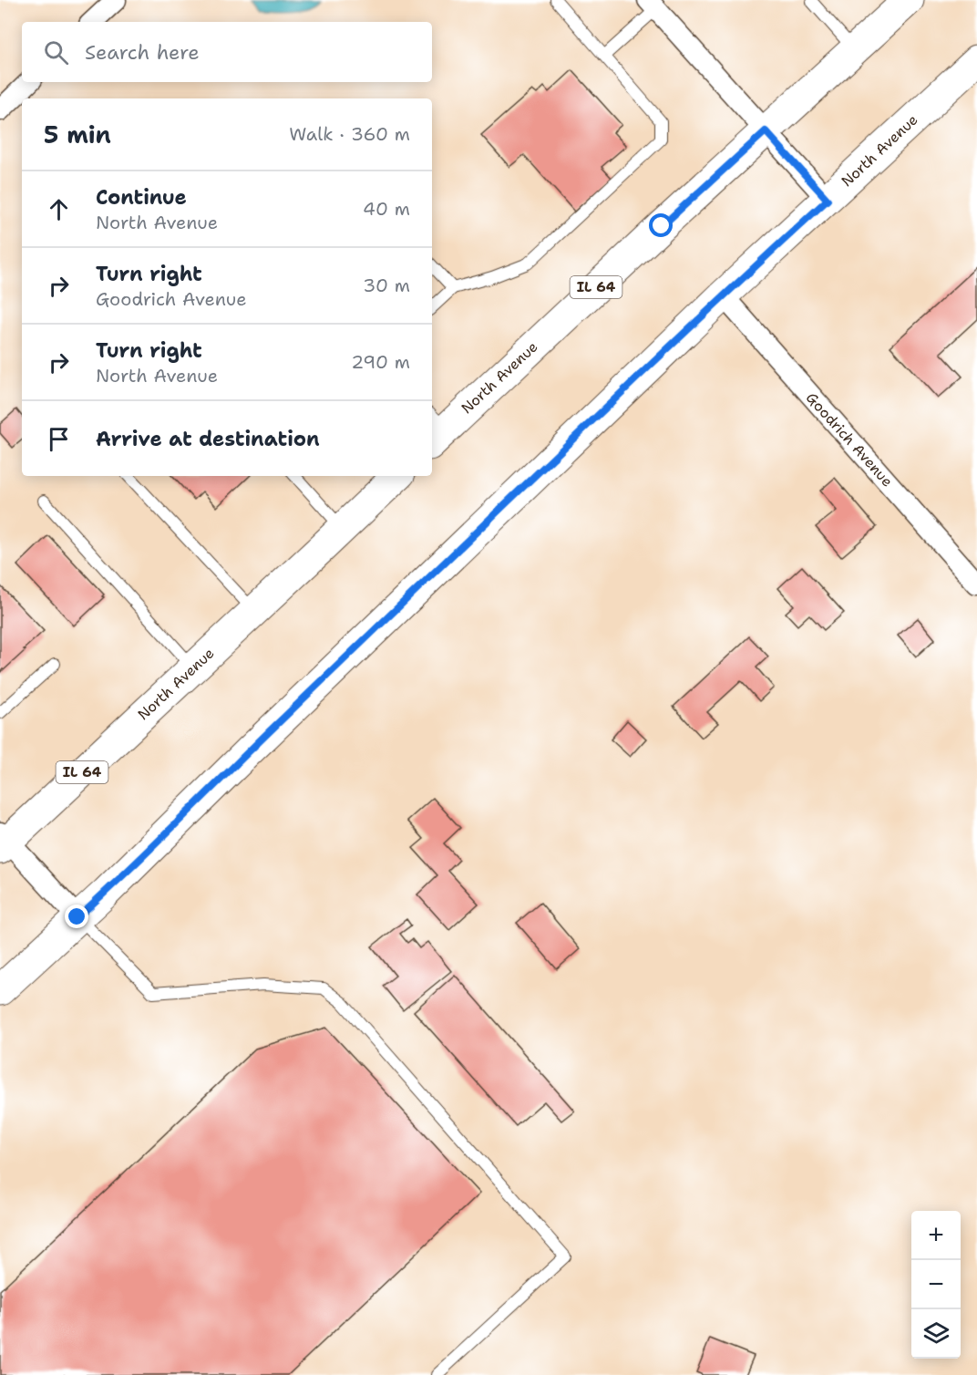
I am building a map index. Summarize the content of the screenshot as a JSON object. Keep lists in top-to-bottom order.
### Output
{
  "streets": {
    "main road": ["North Avenue", "IL 64"],
    "street": ["Goodrich Avenue"]
  },
  "crossings": [
    ["North Avenue", "Goodrich Avenue"]
  ],
  "page": {
    "search": "Search here",
    "heading": ["5 min", "Walk · 360 m"],
    "list": [
      ["Continue", "North Avenue", "40 m"],
      ["Turn right", "Goodrich Avenue", "30 m"],
      ["Turn right", "North Avenue", "290 m"],
      "Arrive at destination"
    ],
    "map_buttons": ["+", "−"]
  }
}
